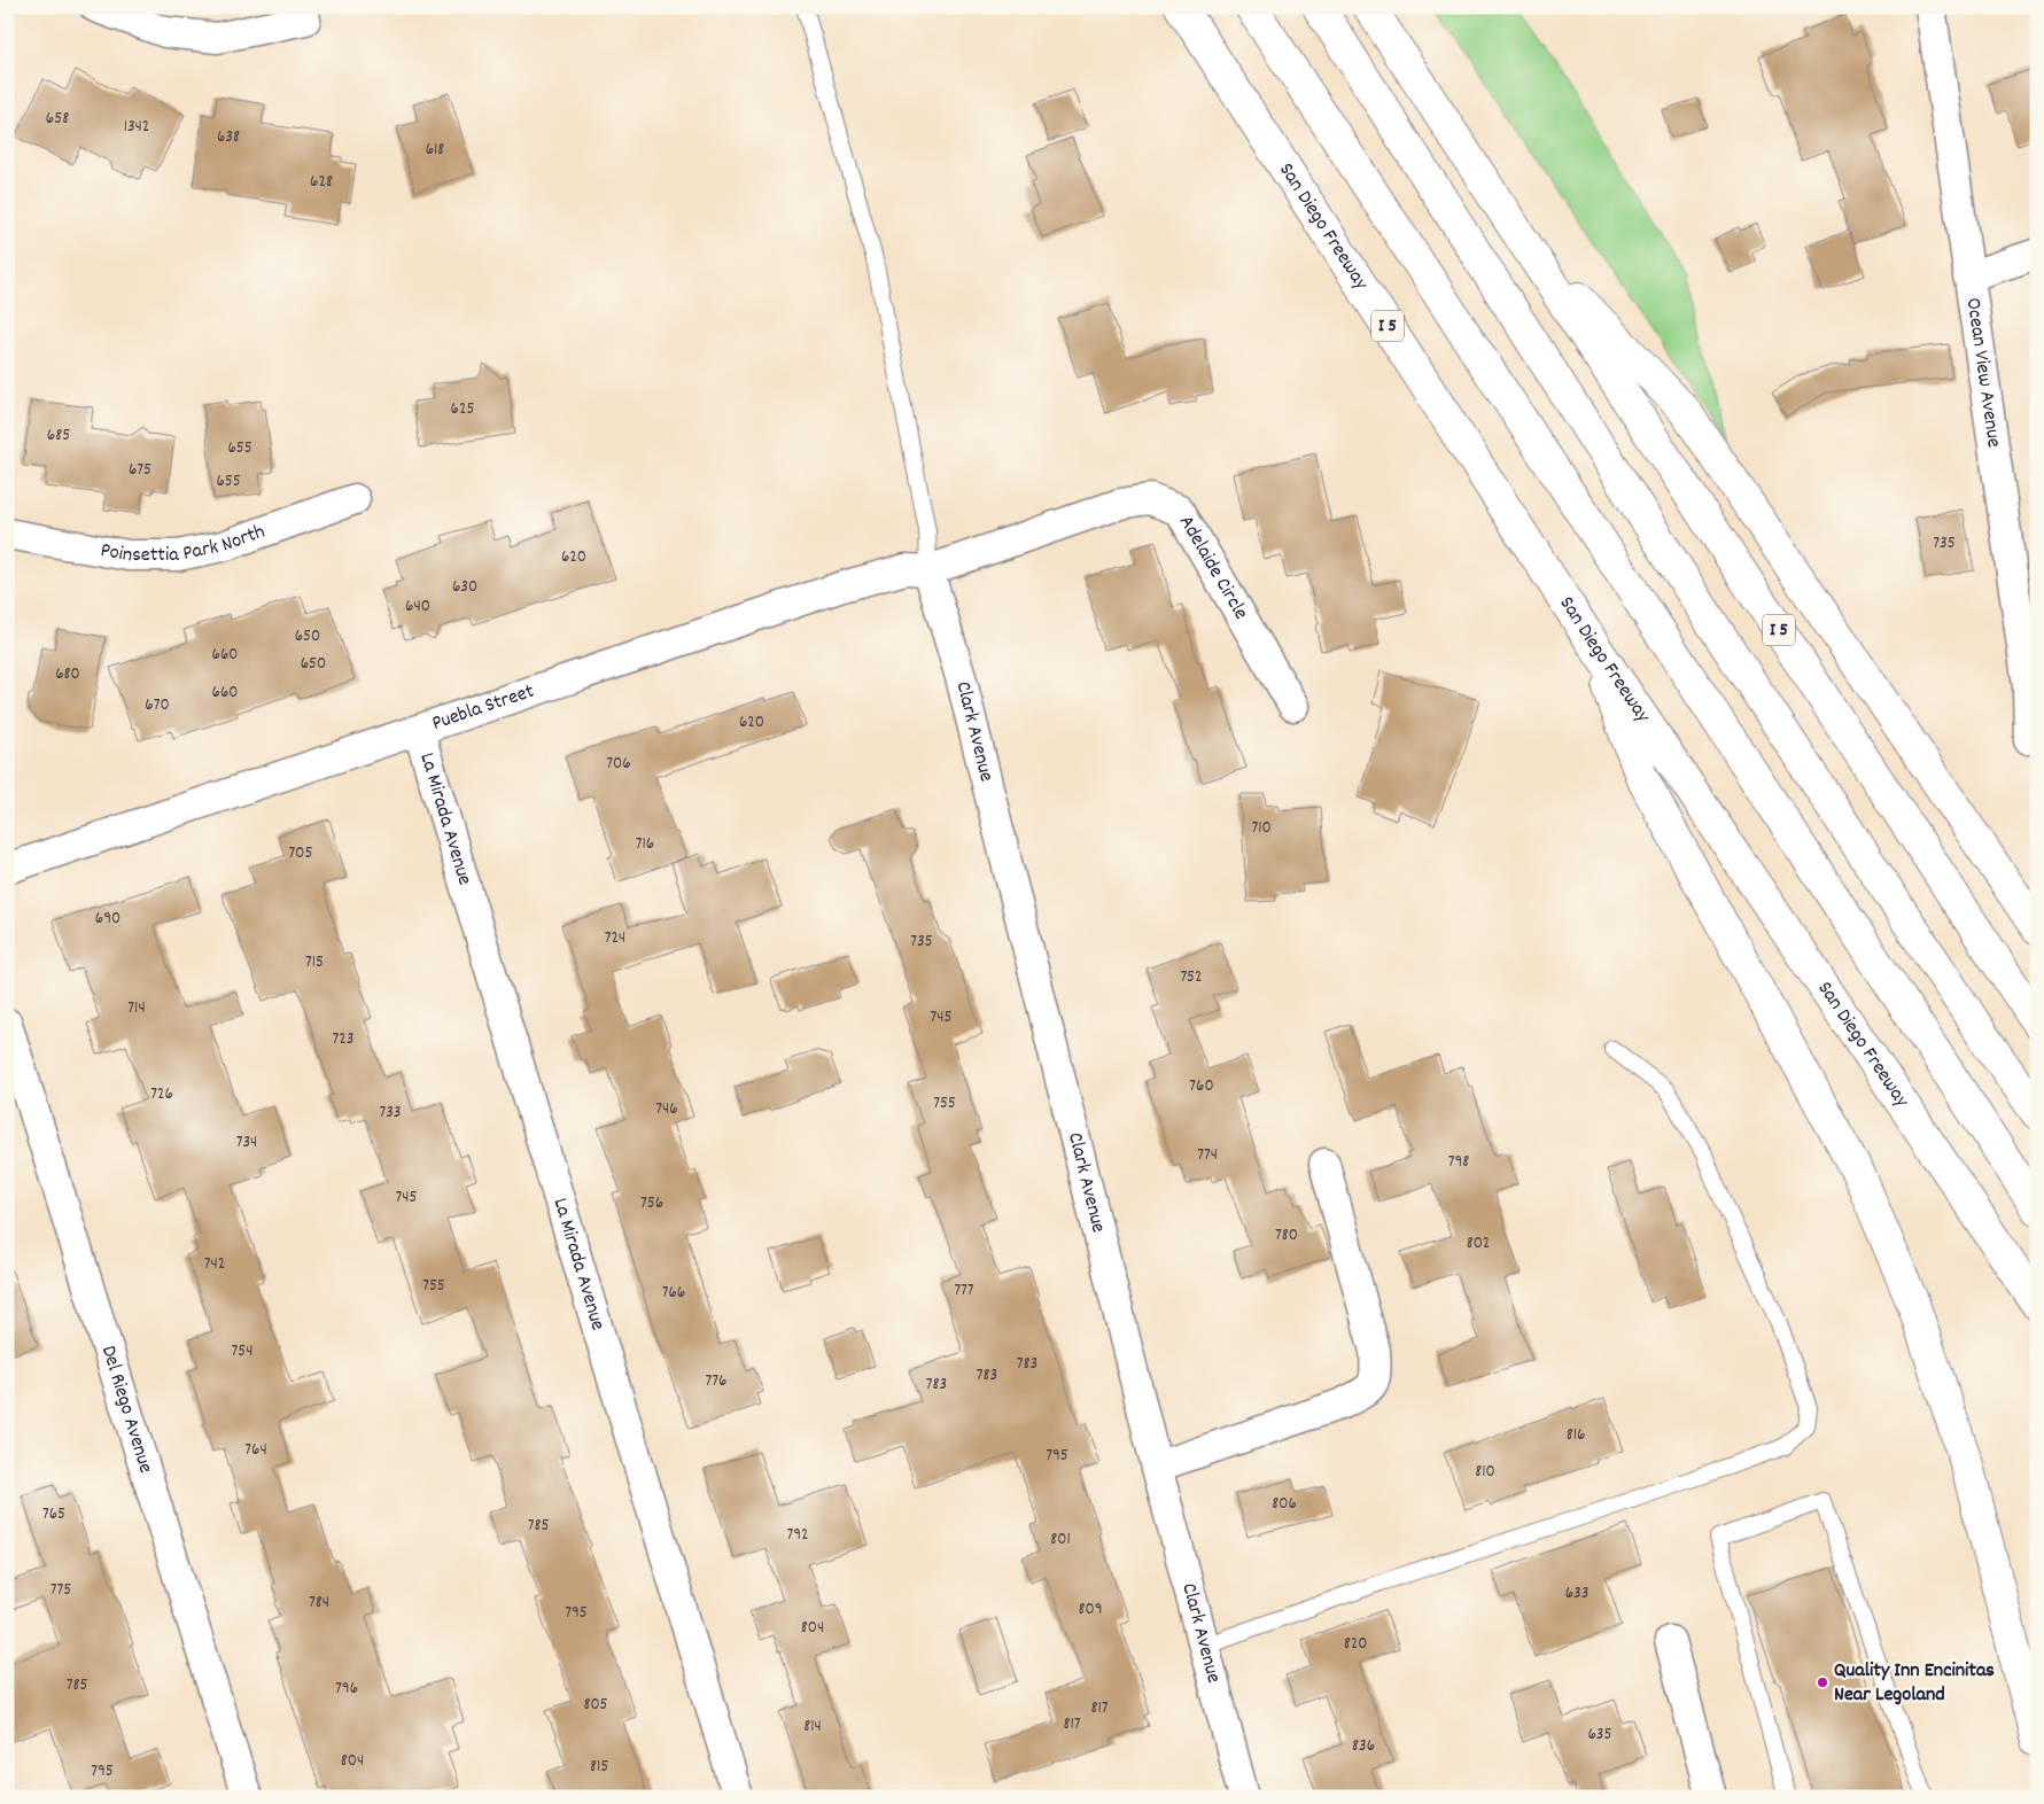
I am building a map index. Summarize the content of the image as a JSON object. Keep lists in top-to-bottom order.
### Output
{
  "streets": {
    "highway": ["San Diego Freeway", "I 5"],
    "street": [
      "Ocean View Avenue",
      "Poinsettia Park North",
      "Adelaide Circle",
      "Puebla Street",
      "Clark Avenue",
      "La Mirada Avenue",
      "Del Riego Avenue"
    ]
  },
  "crossings": [
    ["Adelaide Circle", "Puebla Street"],
    ["Adelaide Circle", "Clark Avenue"],
    ["Puebla Street", "Clark Avenue"],
    ["Puebla Street", "La Mirada Avenue"]
  ],
  "places": ["Quality Inn Encinitas Near Legoland"],
  "house_numbers": [
    "658",
    "1342",
    "638",
    "618",
    "628",
    "625",
    "685",
    "655",
    "675",
    "655",
    "735",
    "620",
    "630",
    "640",
    "650",
    "660",
    "650",
    "680",
    "660",
    "670",
    "620",
    "706",
    "710",
    "716",
    "705",
    "690",
    "724",
    "735",
    "715",
    "752",
    "714",
    "745",
    "723",
    "760",
    "726",
    "755",
    "746",
    "733",
    "734",
    "774",
    "798",
    "745",
    "756",
    "780",
    "802",
    "742",
    "755",
    "777",
    "766",
    "754",
    "783",
    "783",
    "776",
    "783",
    "816",
    "764",
    "795",
    "810",
    "806",
    "765",
    "785",
    "792",
    "801",
    "775",
    "633",
    "784",
    "809",
    "795",
    "804",
    "820",
    "785",
    "796",
    "805",
    "817",
    "817",
    "814",
    "635",
    "836",
    "804",
    "815",
    "795"
  ]
}
